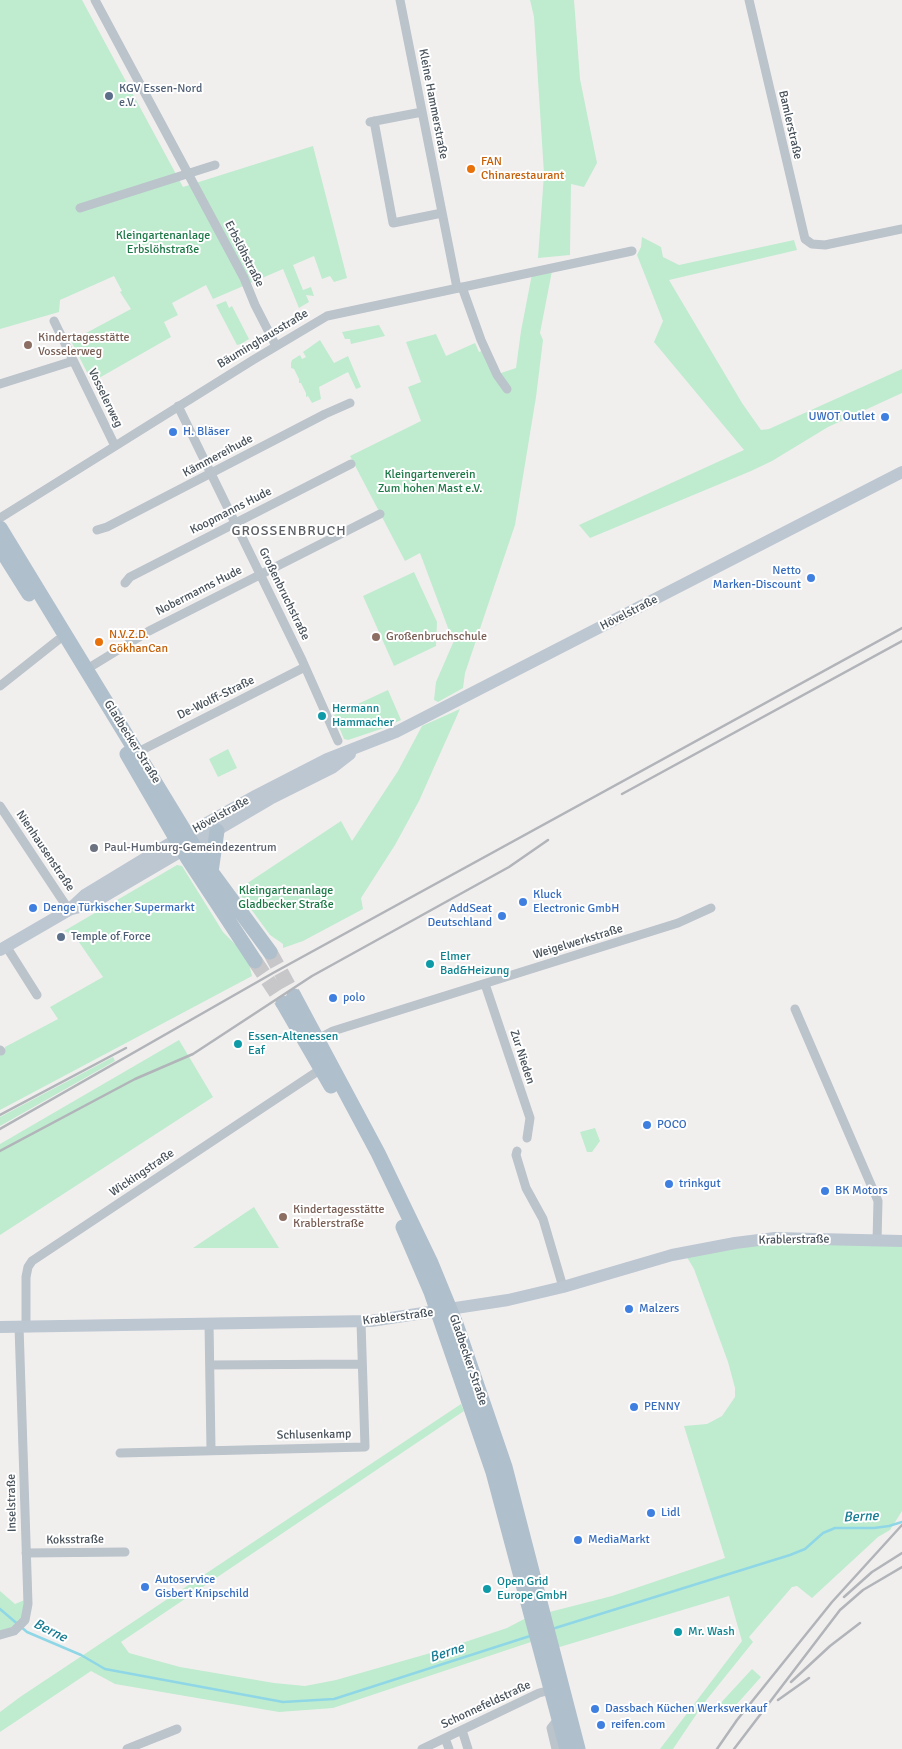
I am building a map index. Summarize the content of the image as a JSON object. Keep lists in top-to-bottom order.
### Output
{
  "streets": {
    "main road": ["Hövelstraße", "Gladbecker Straße", "Krablerstraße"],
    "street": [
      "Kleine Hammerstraße",
      "Bamlerstraße",
      "Erbslöhstraße",
      "Bäuminghausstraße",
      "Vosselerweg",
      "Kämmereihude",
      "Koopmanns Hude",
      "Nobermanns Hude",
      "Großenbruchstraße",
      "De-Wolff-Straße",
      "Nienhausenstraße",
      "Weigelwerkstraße",
      "Zur Nieden",
      "Wickingstraße",
      "Schlusenkamp",
      "Inselstraße",
      "Koksstraße",
      "Schonnefeldstraße"
    ]
  },
  "crossings": [
    ["Kleine Hammerstraße", "Bäuminghausstraße"],
    ["Erbslöhstraße", "Bäuminghausstraße"],
    ["Bäuminghausstraße", "Vosselerweg"],
    ["Bäuminghausstraße", "Großenbruchstraße"],
    ["Kämmereihude", "Großenbruchstraße"],
    ["Koopmanns Hude", "Großenbruchstraße"],
    ["Nobermanns Hude", "Großenbruchstraße"],
    ["Nobermanns Hude", "Gladbecker Straße"],
    ["Großenbruchstraße", "De-Wolff-Straße"],
    ["Hövelstraße", "Gladbecker Straße"],
    ["Hövelstraße", "Nienhausenstraße"],
    ["De-Wolff-Straße", "Gladbecker Straße"],
    ["Gladbecker Straße", "Weigelwerkstraße"],
    ["Gladbecker Straße", "Wickingstraße"],
    ["Gladbecker Straße", "Krablerstraße"],
    ["Gladbecker Straße", "Schonnefeldstraße"],
    ["Weigelwerkstraße", "Zur Nieden"],
    ["Wickingstraße", "Krablerstraße"],
    ["Wickingstraße", "Inselstraße"],
    ["Krablerstraße", "Schlusenkamp"],
    ["Krablerstraße", "Inselstraße"],
    ["Inselstraße", "Koksstraße"]
  ],
  "districts": ["GROSSENBRUCH"],
  "water": ["Berne"],
  "parks": ["Kleingartenanlage Erbslöhstraße", "Kleingartenverein Zum hohen Mast e.V.", "Kleingartenanlage Gladbecker Straße"],
  "places": [
    "KGV Essen-Nord e.V.",
    "FAN Chinarestaurant",
    "Kindertagesstätte Vosselerweg",
    "UWOT Outlet",
    "H. Bläser",
    "Netto Marken-Discount",
    "Großenbruchschule",
    "N.V.Z.D. GökhanCan",
    "Hermann Hammacher",
    "Paul-Humburg-Gemeindezentrum",
    "Kluck Electronic GmbH",
    "Denge Türkischer Supermarkt",
    "AddSeat Deutschland",
    "Temple of Force",
    "Elmer Bad&Heizung",
    "polo",
    "Essen-Altenessen Eaf",
    "POCO",
    "trinkgut",
    "BK Motors",
    "Kindertagesstätte Krablerstraße",
    "Malzers",
    "PENNY",
    "Lidl",
    "MediaMarkt",
    "Autoservice Gisbert Knipschild",
    "Open Grid Europe GmbH",
    "Mr. Wash",
    "Dassbach Küchen Werksverkauf",
    "reifen.com"
  ]
}
